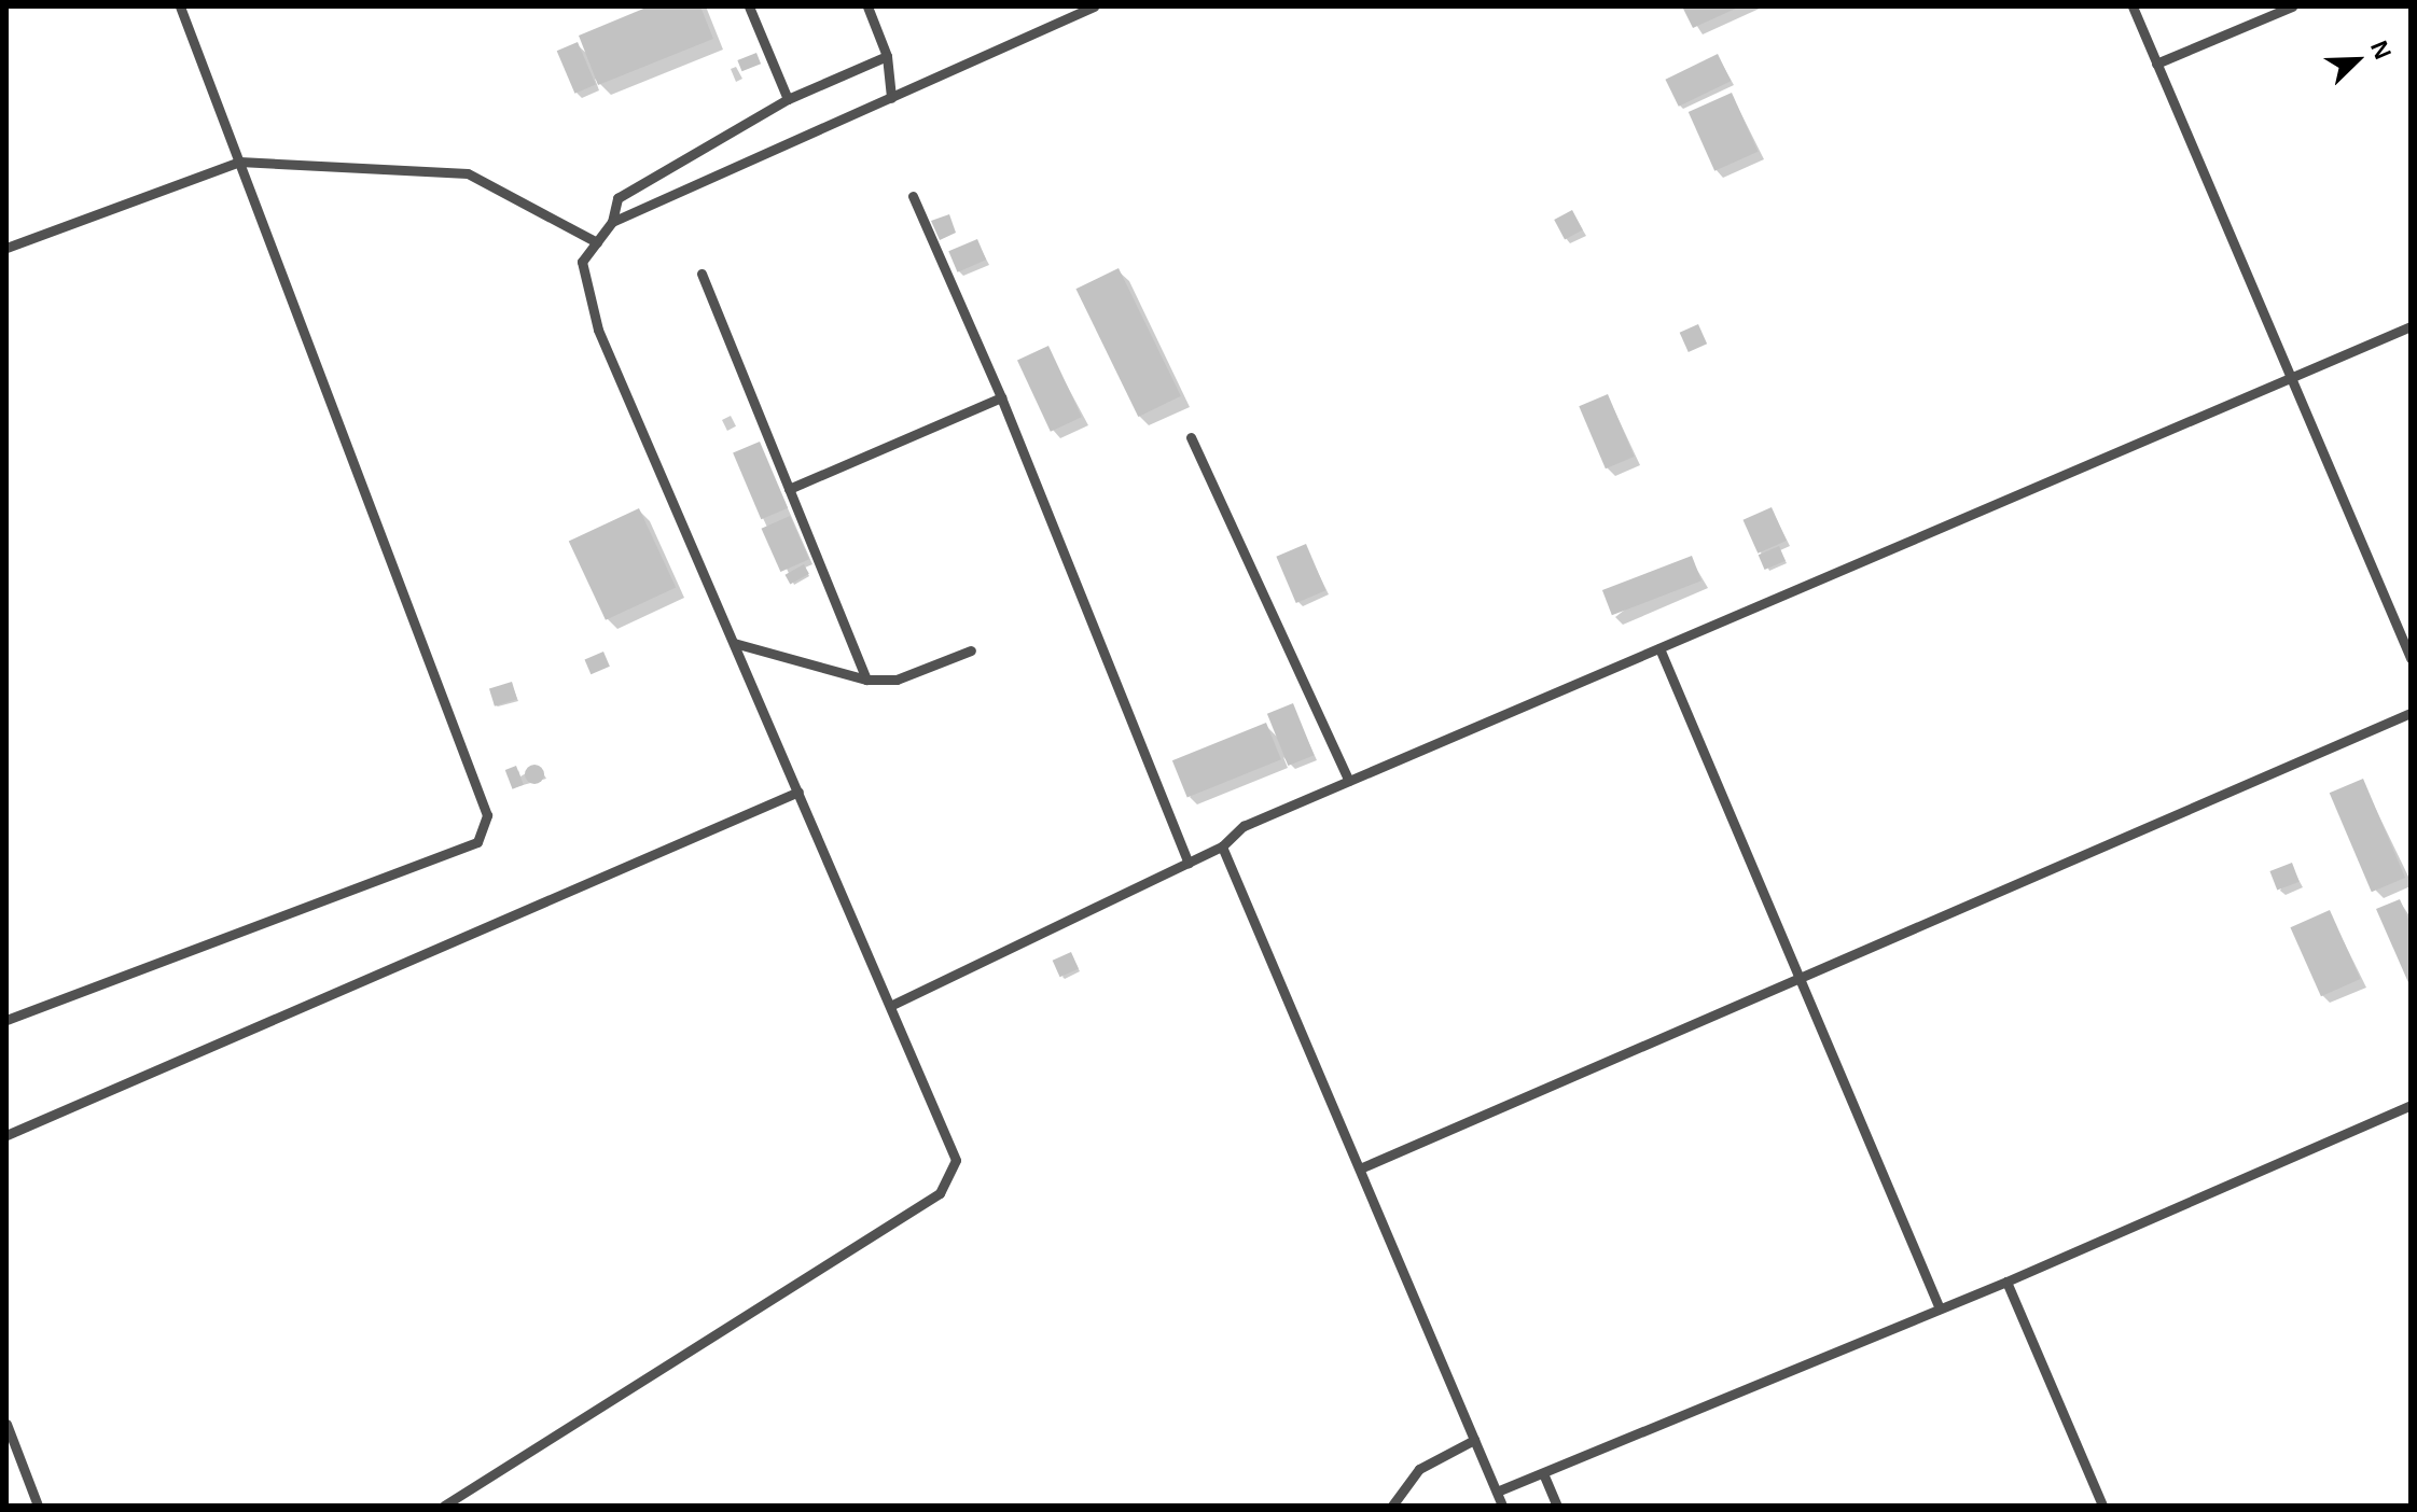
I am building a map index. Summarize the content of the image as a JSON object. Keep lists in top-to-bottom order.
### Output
{
  "north": "top right"
}
